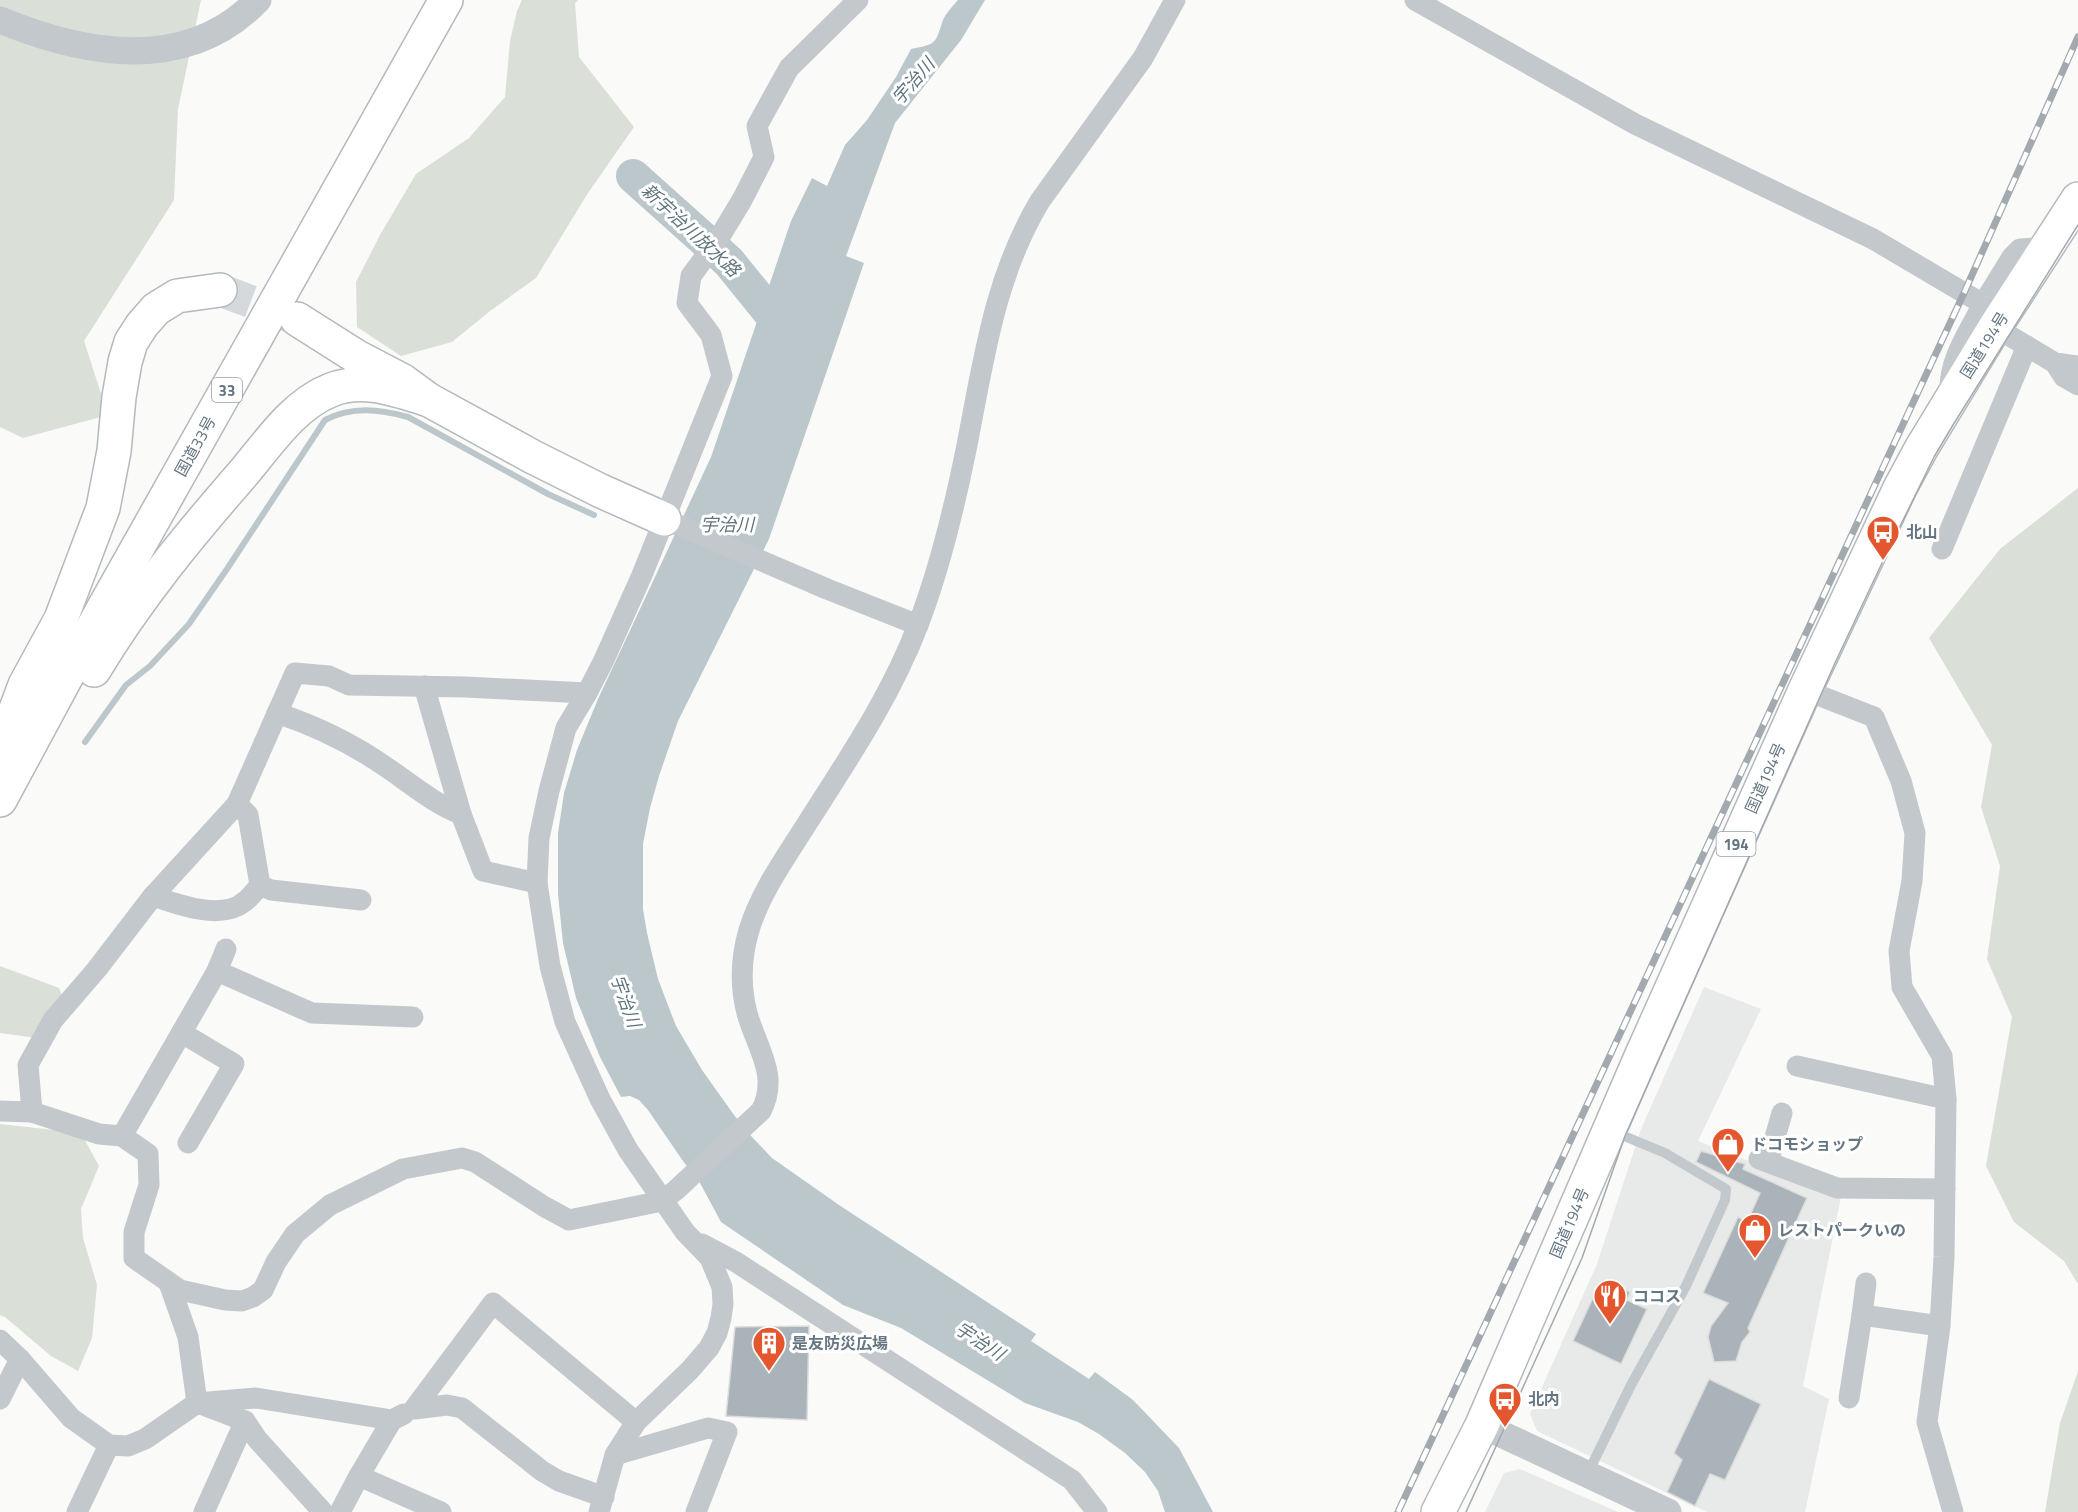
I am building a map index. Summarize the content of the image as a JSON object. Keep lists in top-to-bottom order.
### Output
{
  "streets": {
    "highway": [
      "国道194号",
      "33",
      "国道33号",
      "194"
    ]
  },
  "water": ["宇治川", "新宇治川放水路"],
  "places": {
    "bus stop": ["北山", "北内"],
    "shop": ["ドコモショップ", "レストパークいの"],
    "restaurant": ["ココス"],
    "building": ["是友防災広場"]
  }
}
